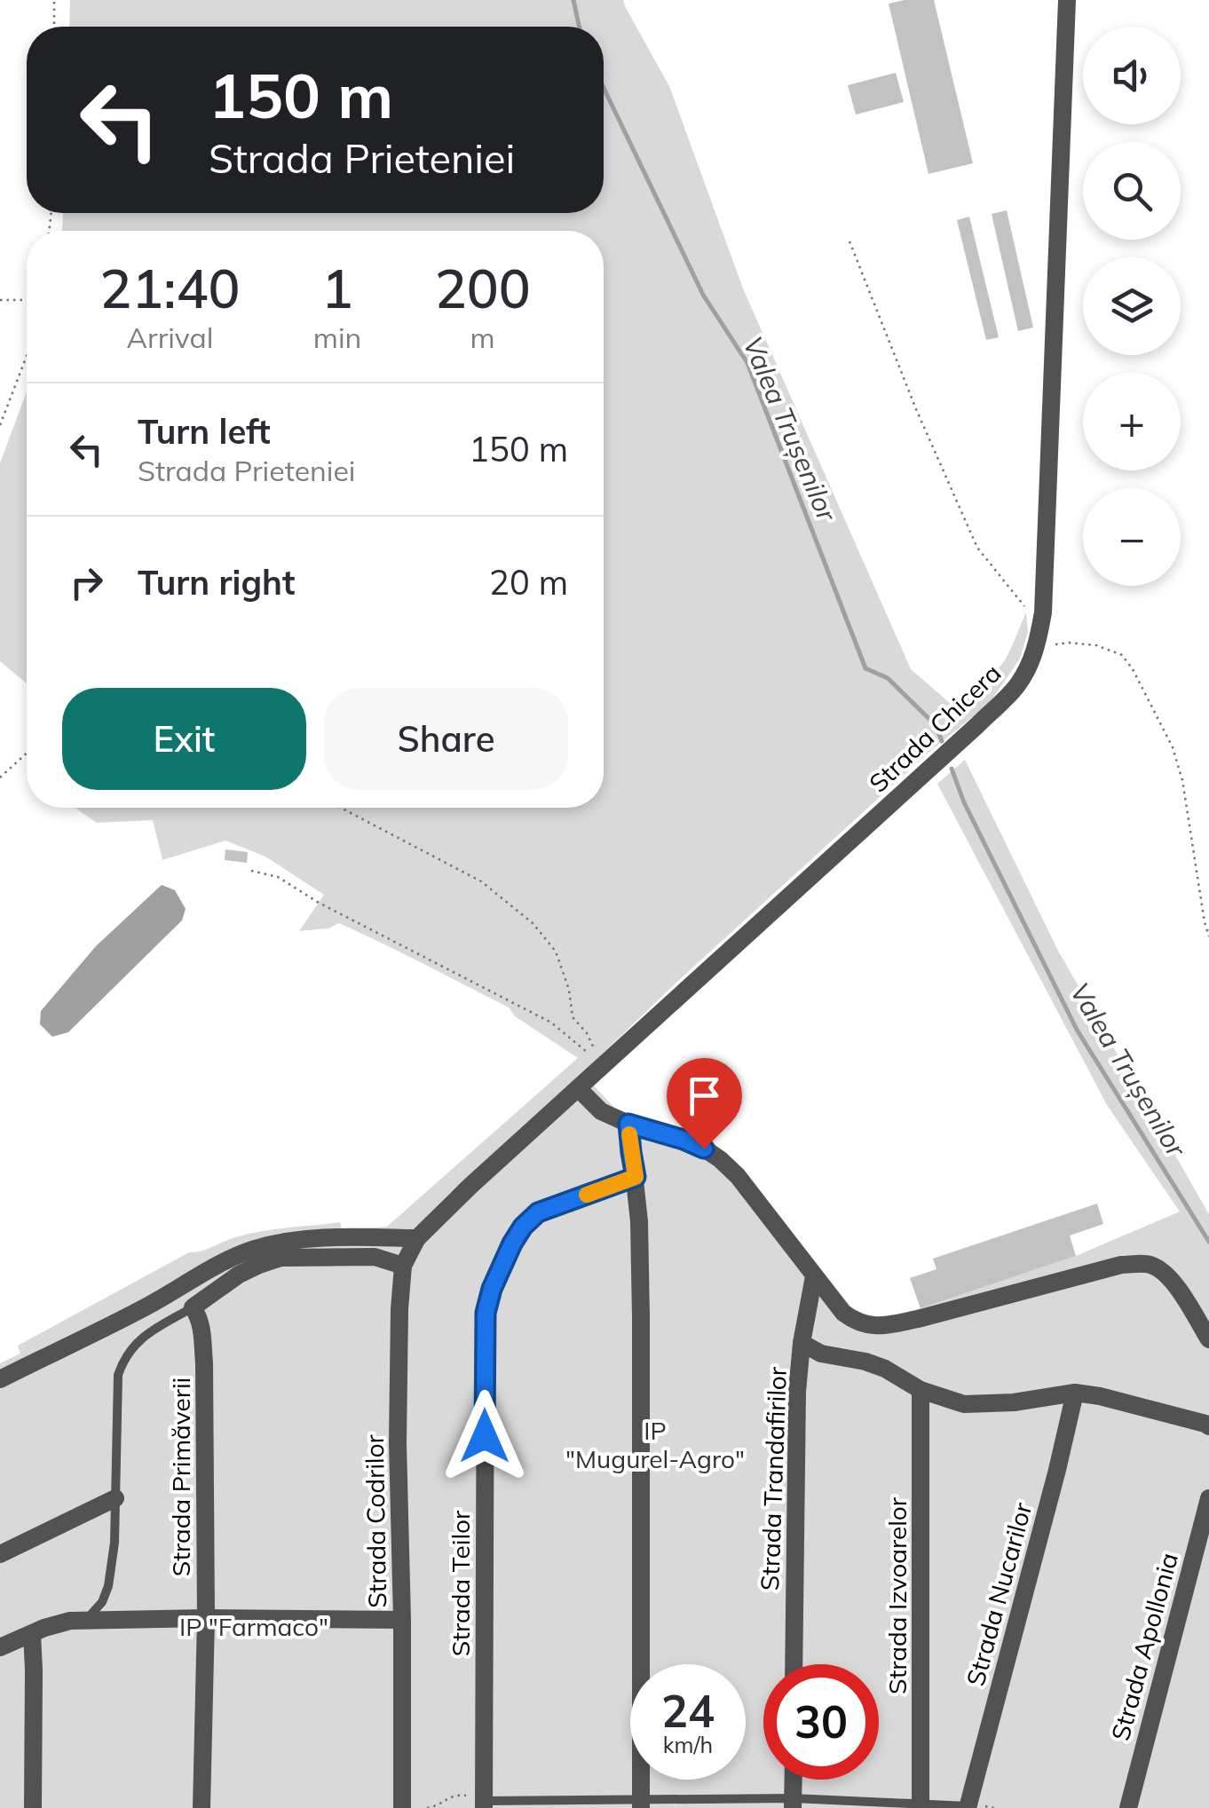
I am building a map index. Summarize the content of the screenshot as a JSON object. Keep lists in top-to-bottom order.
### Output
{
  "streets": {
    "street": [
      "Strada Chicera",
      "Strada Primăverii",
      "Strada Trandafirilor",
      "Strada Codrilor",
      "Strada Teilor",
      "Strada Nucarilor",
      "Strada Izvoarelor",
      "Strada Apollonia"
    ]
  },
  "crossings": [
    ["Strada Chicera", "Strada Codrilor"]
  ],
  "water": ["Valea Trușenilor"],
  "parks": ["IP \"Mugurel-Agro\"", "IP \"Farmaco\""],
  "page": {
    "map_buttons": ["+", "−"],
    "turn": ["150 m", "Strada Prieteniei"],
    "eta": [
      "21:40",
      "Arrival",
      "1",
      "min",
      "200",
      "m"
    ],
    "list": [
      {
        "name": "Turn left",
        "note": "Strada Prieteniei",
        "value": "150 m"
      },
      {
        "name": "Turn right",
        "value": "20 m"
      }
    ],
    "buttons": ["Exit", "Share"],
    "speed": "24 km/h",
    "limit": "30"
  }
}
